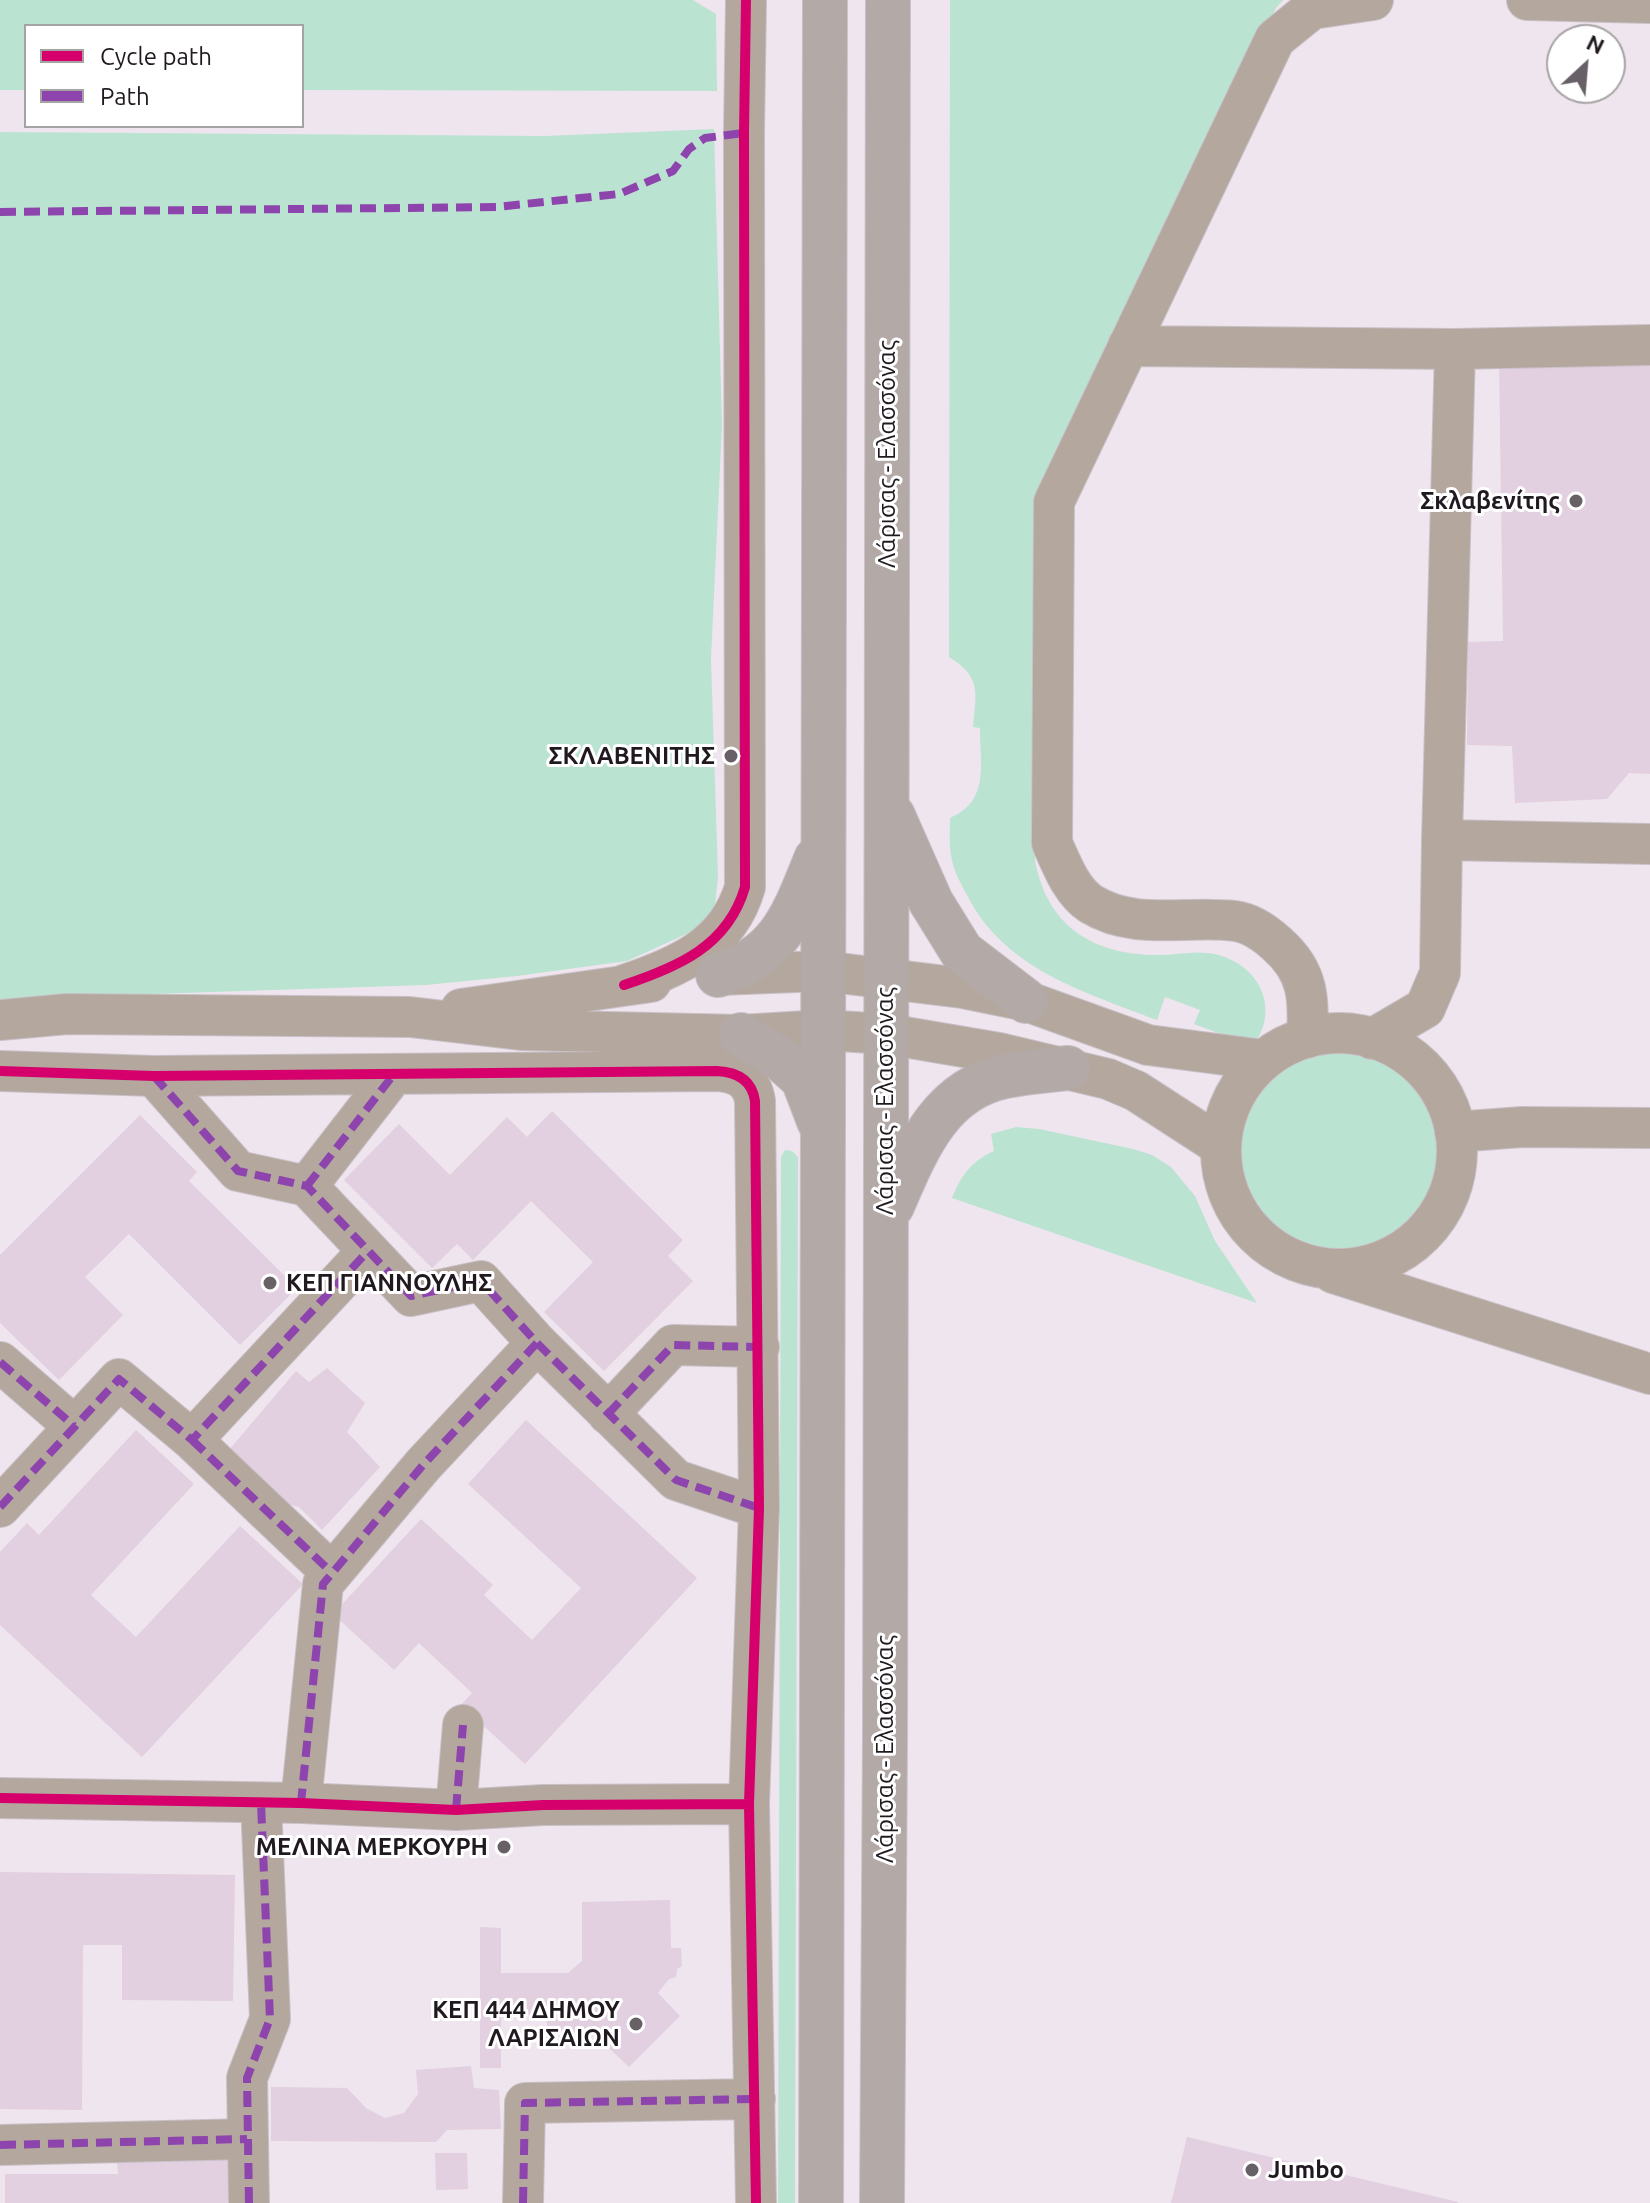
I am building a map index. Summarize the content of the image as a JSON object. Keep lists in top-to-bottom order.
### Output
{
  "streets": {
    "highway": ["Λάρισας - Ελασσόνας"]
  },
  "places": [
    "Σκλαβενίτης",
    "ΣΚΛΑΒΕΝΙΤΗΣ",
    "ΚΕΠ ΓΙΑΝΝΟΥΛΗΣ",
    "ΜΕΛΙΝΑ ΜΕΡΚΟΥΡΗ",
    "ΚΕΠ 444 ΔΗΜΟΥ ΛΑΡΙΣΑΙΩΝ",
    "Jumbo"
  ],
  "legend": ["Cycle path", "Path"],
  "north": "top right"
}
